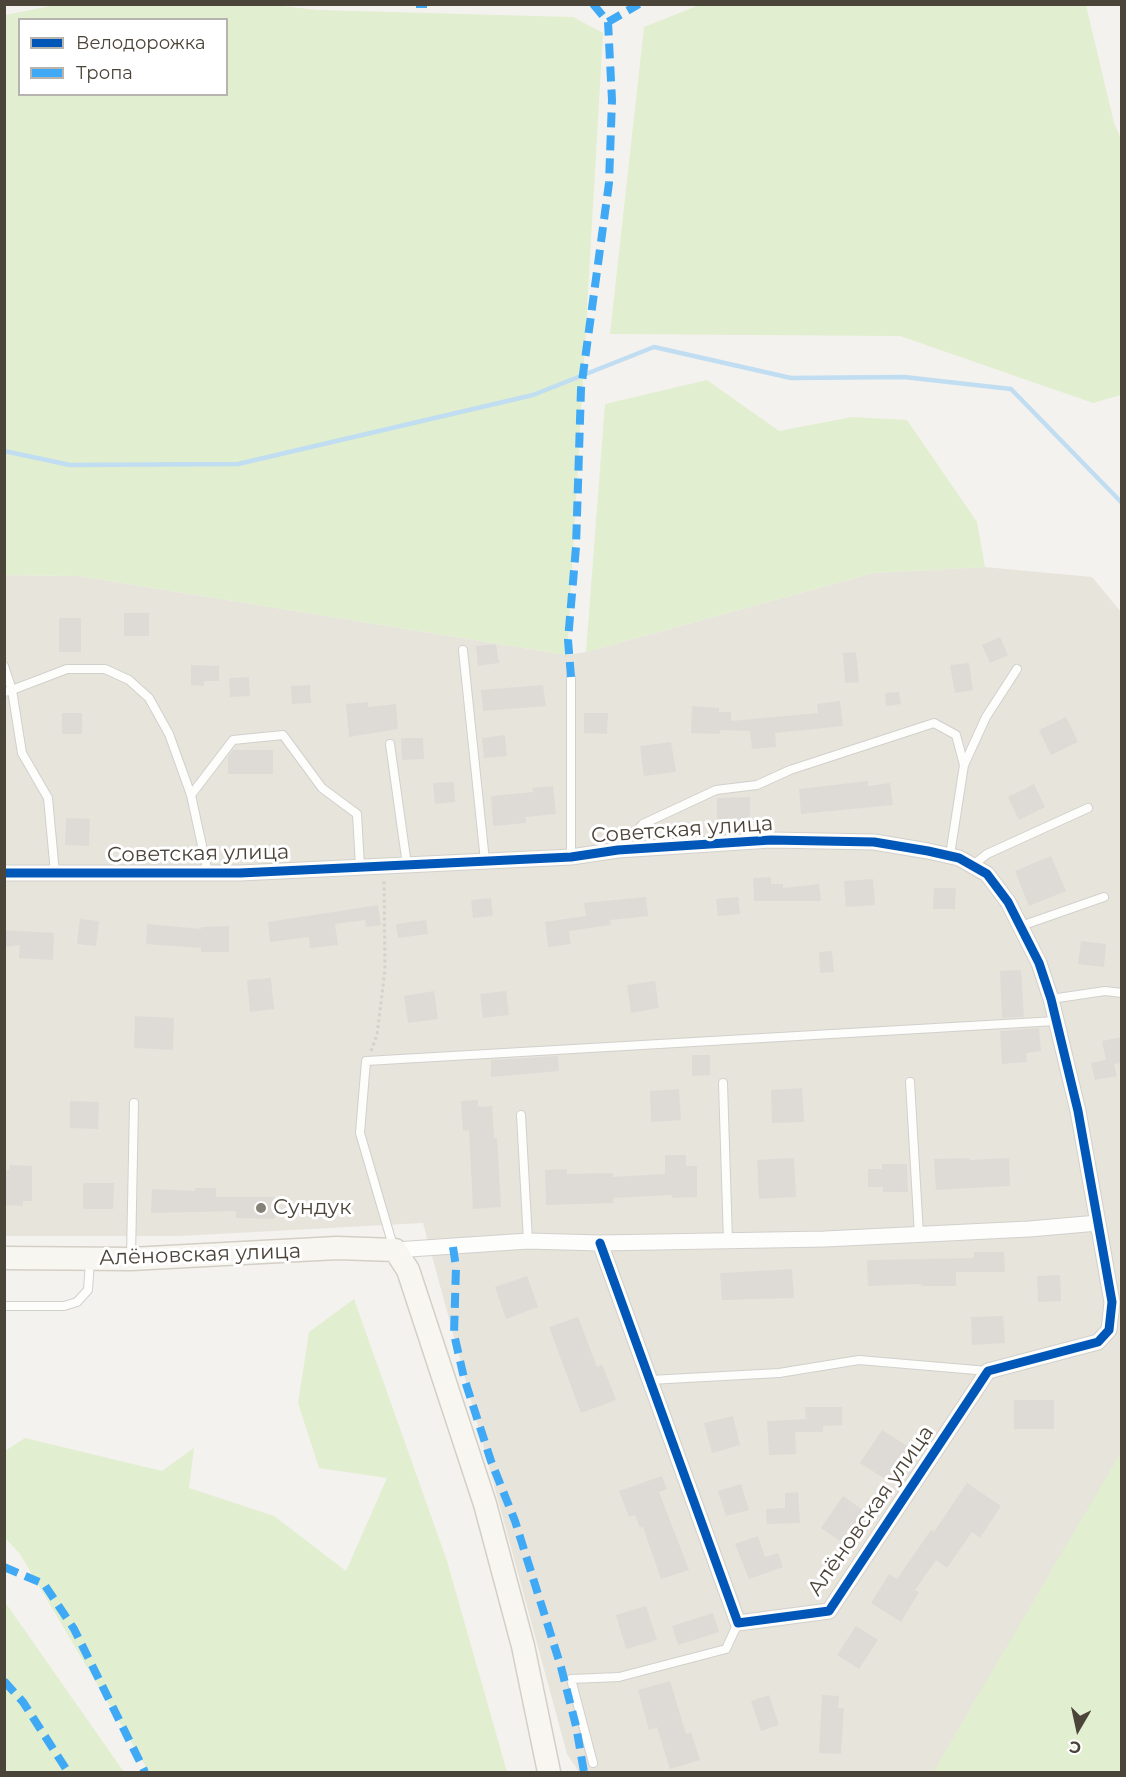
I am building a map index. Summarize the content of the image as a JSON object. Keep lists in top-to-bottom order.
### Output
{
  "streets": {
    "street": ["Советская улица", "Алёновская улица"]
  },
  "places": ["Сундук"],
  "legend": ["Велодорожка", "Тропа"],
  "north": "bottom"
}
